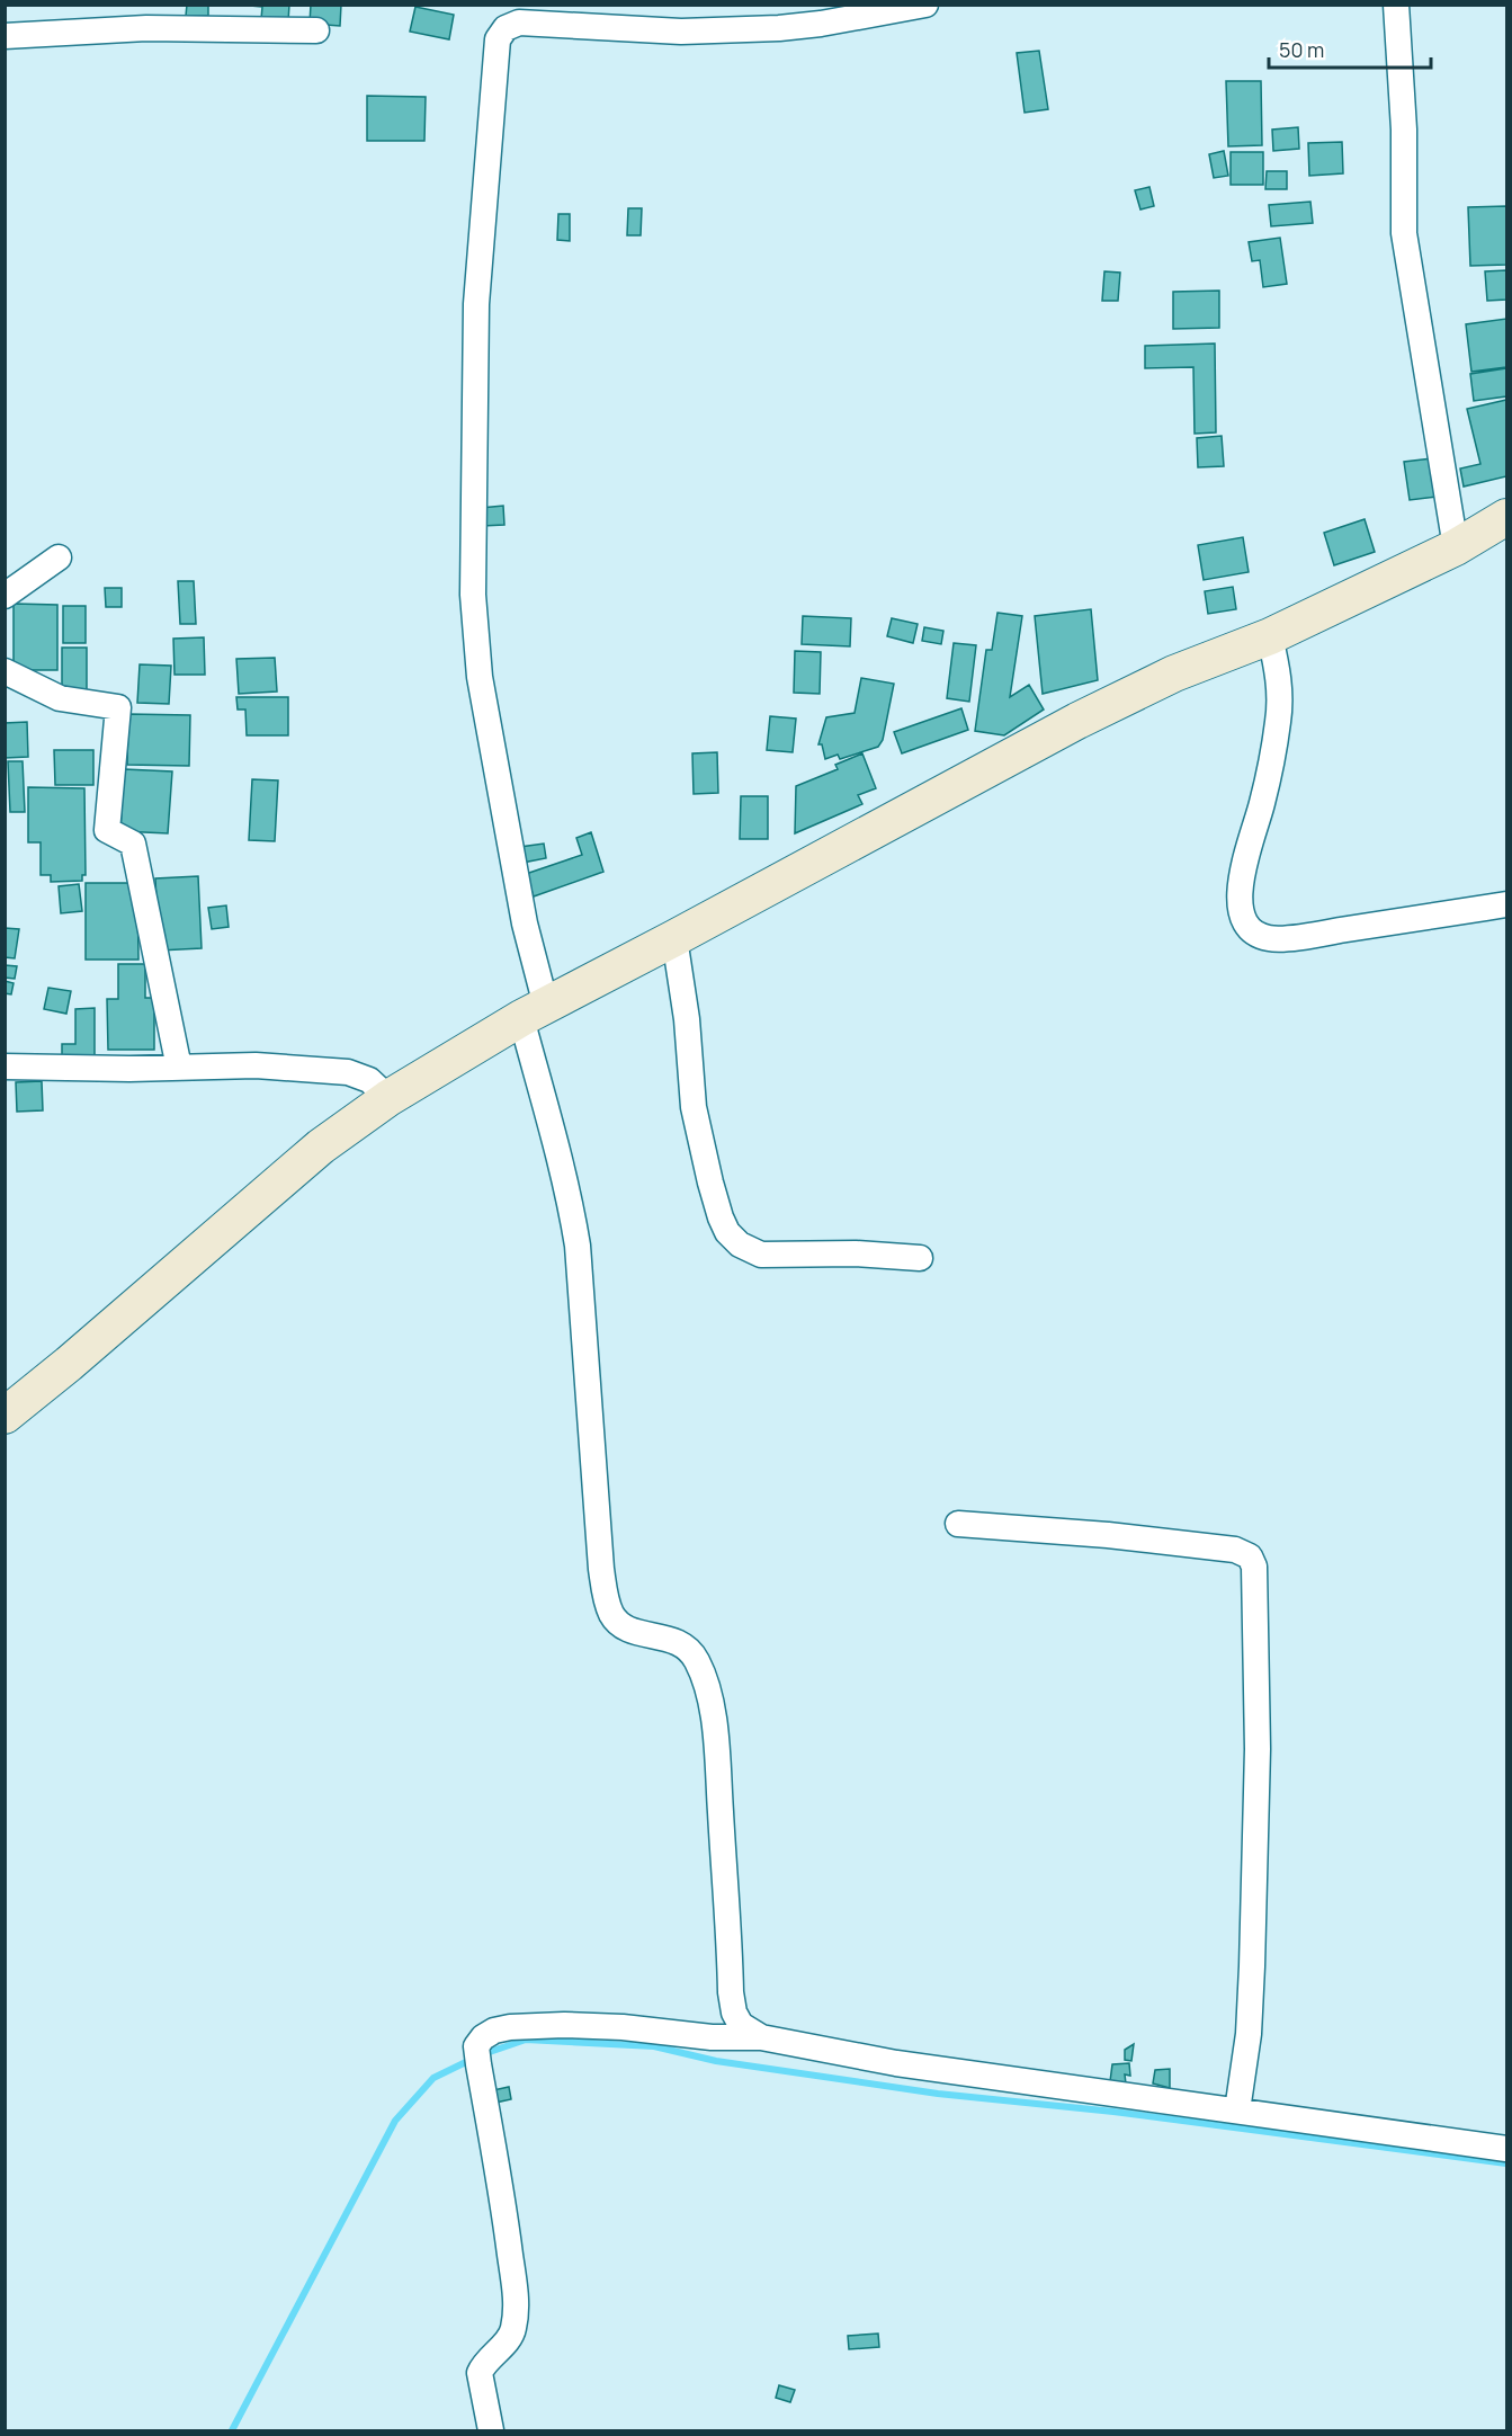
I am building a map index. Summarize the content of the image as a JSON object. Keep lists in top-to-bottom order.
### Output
{
  "scale_bar": "50 m"
}
